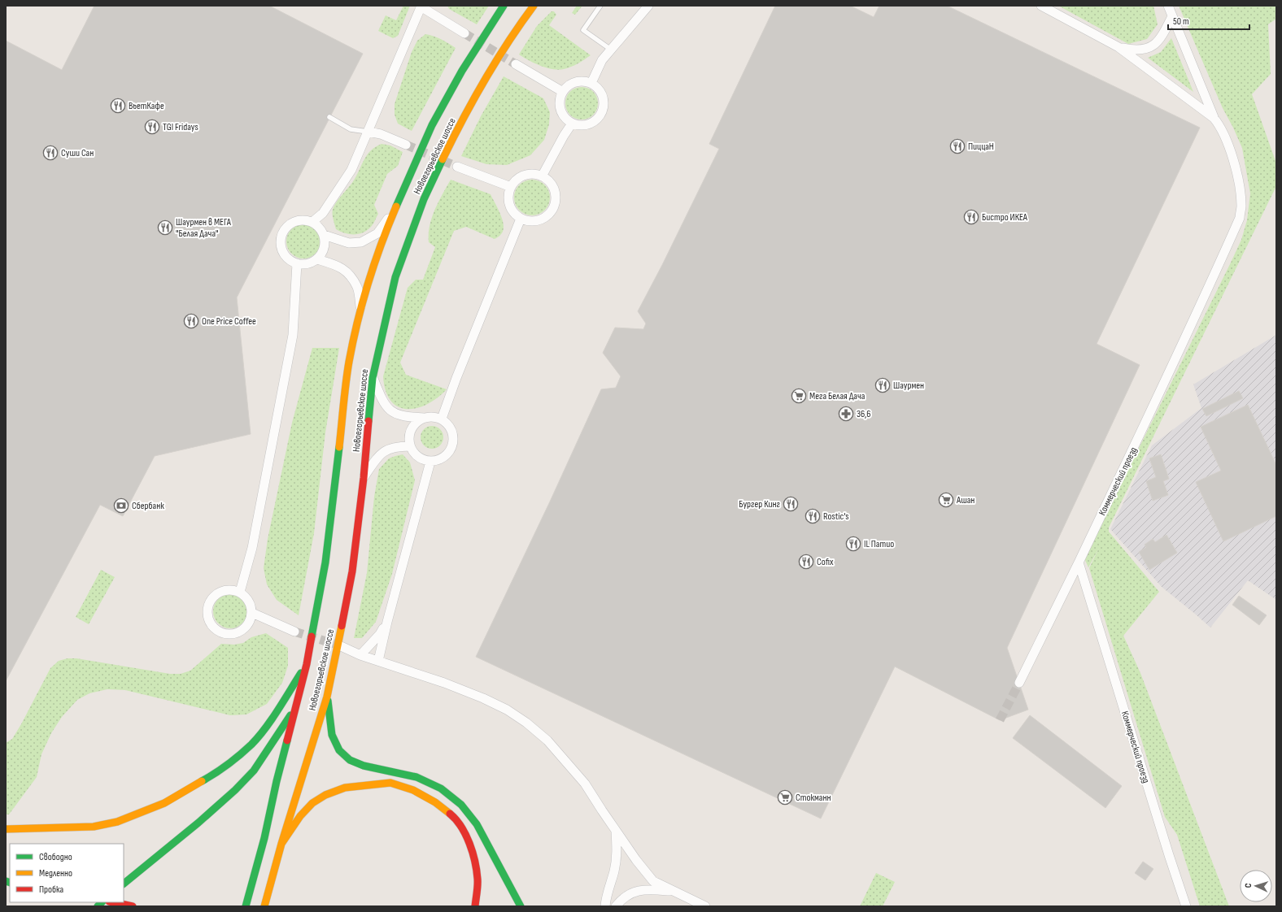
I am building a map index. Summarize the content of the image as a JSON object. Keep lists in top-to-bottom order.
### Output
{
  "streets": {
    "main road": ["Новоегорьевское шоссе"],
    "street": ["Коммерческий проезд"]
  },
  "places": {
    "restaurant": [
      "ВьетКафе",
      "TGI Fridays",
      "ПиццаН",
      "Суши Сан",
      "Бистро ИКЕА",
      "Шаурмен в МЕГА \"Белая Дача\"",
      "One Price Coffee",
      "Шаурмен",
      "Бургер Кинг",
      "Rostic's",
      "IL Патио",
      "Cofix"
    ],
    "supermarket": ["Мега Белая Дача", "Ашан", "Стокманн"],
    "pharmacy": ["36,6"],
    "bank": ["Сбербанк"]
  },
  "legend": ["Свободно", "Медленно", "Пробка"],
  "scale_bar": "50 m",
  "north": "left"
}
